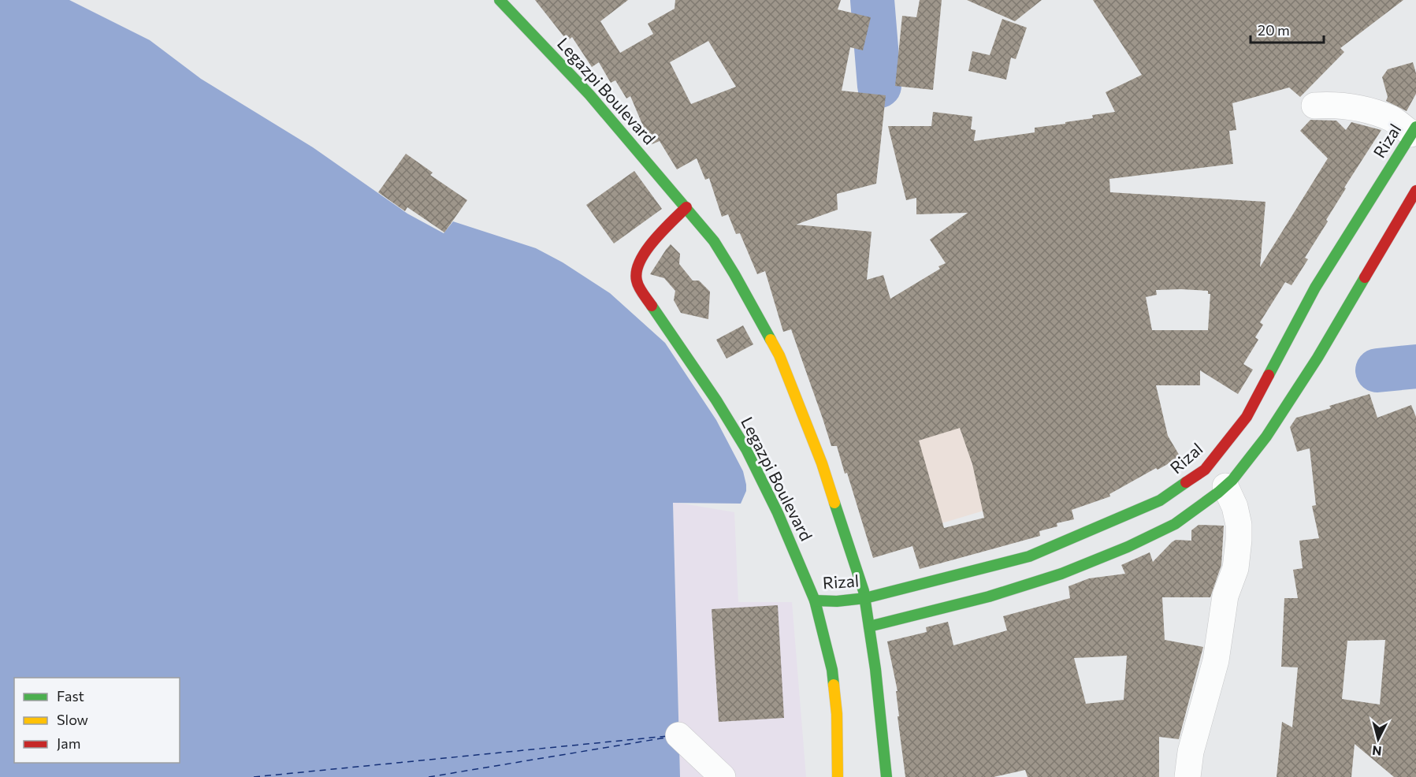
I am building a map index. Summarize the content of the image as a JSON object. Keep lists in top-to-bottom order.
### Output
{
  "streets": {
    "street": ["Legazpi Boulevard", "Rizal"]
  },
  "crossings": [
    ["Legazpi Boulevard", "Rizal"]
  ],
  "legend": ["Fast", "Slow", "Jam"],
  "scale_bar": "20 m",
  "north": "bottom"
}
